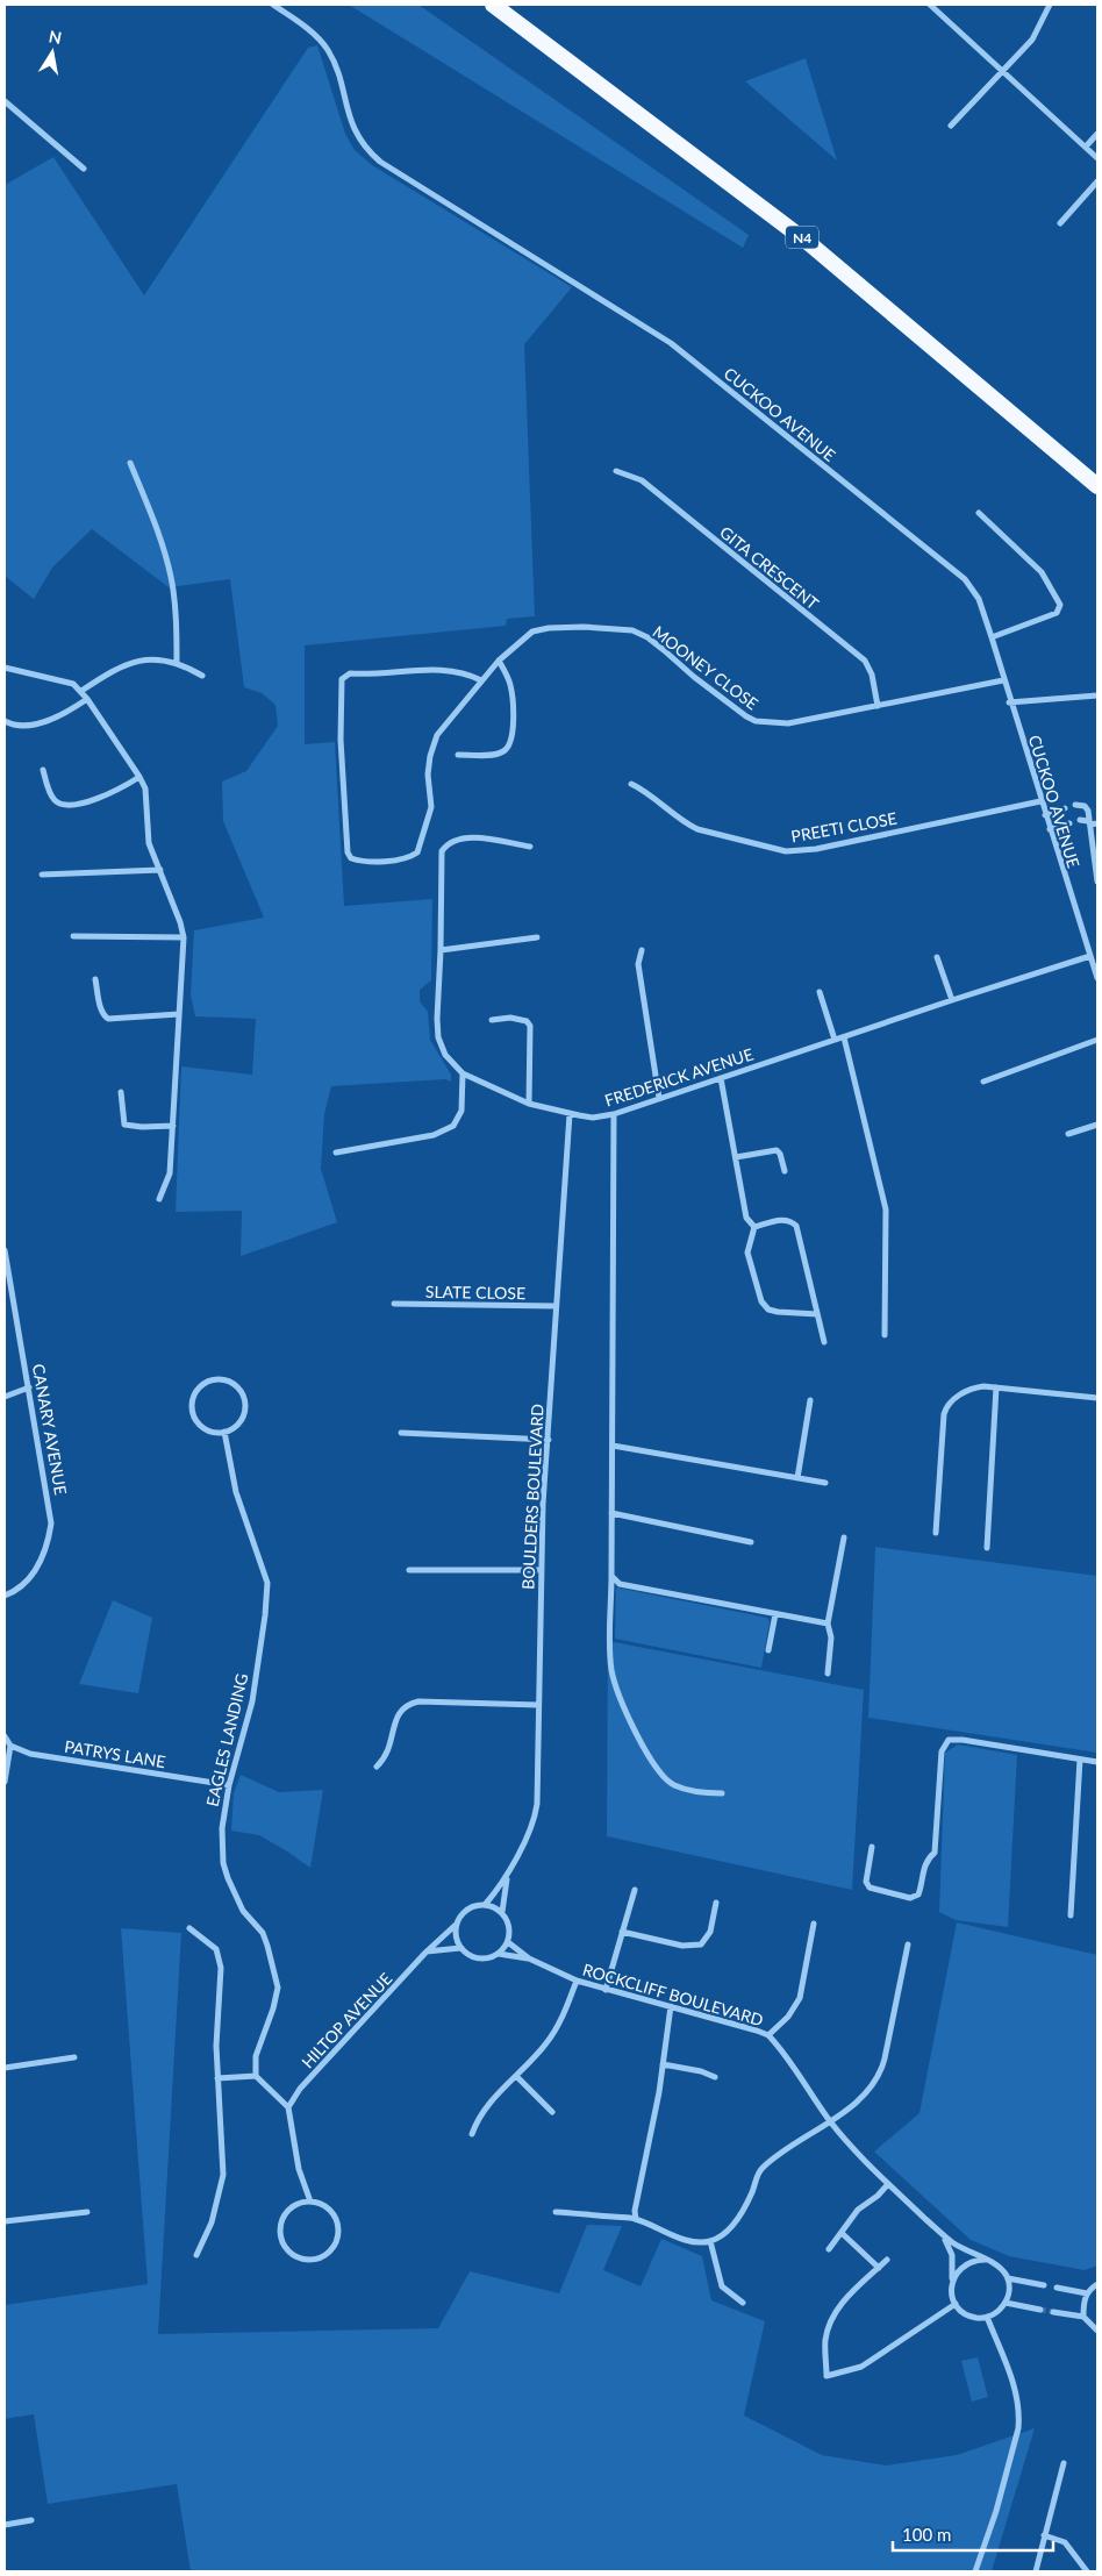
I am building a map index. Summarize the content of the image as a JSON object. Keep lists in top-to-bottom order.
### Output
{
  "streets": {
    "highway": ["N4"],
    "street": [
      "CUCKOO AVENUE",
      "GITA CRESCENT",
      "MOONEY CLOSE",
      "PREETI CLOSE",
      "FREDERICK AVENUE",
      "SLATE CLOSE",
      "CANARY AVENUE",
      "BOULDERS BOULEVARD",
      "EAGLES LANDING",
      "PATRYS LANE",
      "ROCKCLIFF BOULEVARD",
      "HILTOP AVENUE"
    ]
  },
  "crossings": [
    ["CUCKOO AVENUE", "MOONEY CLOSE"],
    ["CUCKOO AVENUE", "PREETI CLOSE"],
    ["CUCKOO AVENUE", "FREDERICK AVENUE"],
    ["GITA CRESCENT", "MOONEY CLOSE"],
    ["FREDERICK AVENUE", "BOULDERS BOULEVARD"],
    ["SLATE CLOSE", "BOULDERS BOULEVARD"],
    ["BOULDERS BOULEVARD", "ROCKCLIFF BOULEVARD"],
    ["BOULDERS BOULEVARD", "HILTOP AVENUE"],
    ["EAGLES LANDING", "PATRYS LANE"],
    ["ROCKCLIFF BOULEVARD", "HILTOP AVENUE"]
  ],
  "scale_bar": "100 m",
  "north": "top"
}
